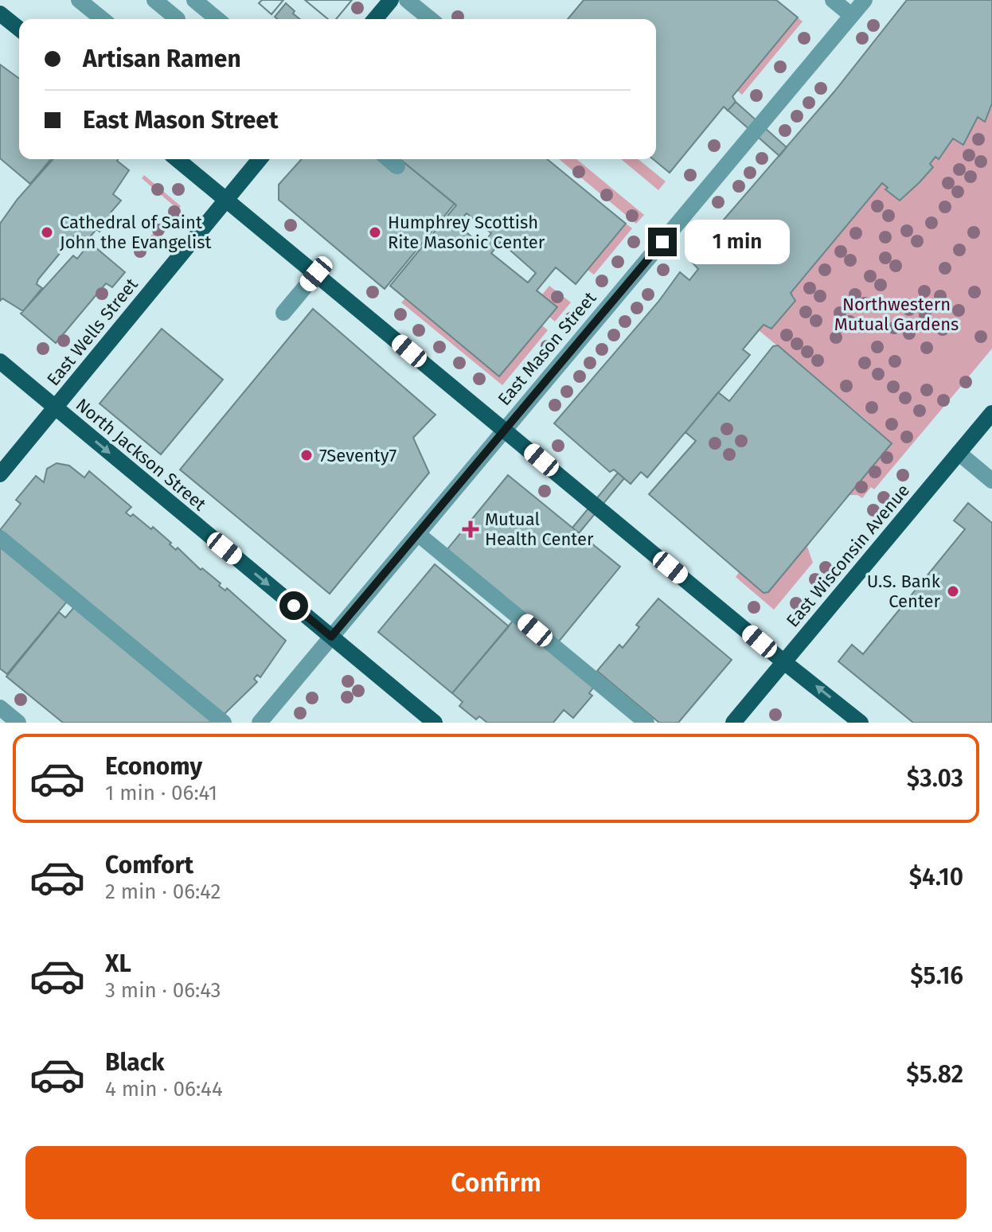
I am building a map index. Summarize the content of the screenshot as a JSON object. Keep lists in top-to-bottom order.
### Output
{
  "streets": {
    "main road": ["East Wells Street", "North Jackson Street", "East Wisconsin Avenue"],
    "street": ["East Mason Street"]
  },
  "crossings": [
    ["East Wells Street", "North Jackson Street"],
    ["East Mason Street", "North Jackson Street"]
  ],
  "one_way": ["North Jackson Street"],
  "parks": ["Northwestern Mutual Gardens"],
  "places": {
    "other": [
      "Cathedral of Saint John the Evangelist",
      "Humphrey Scottish Rite Masonic Center",
      "7Seventy7",
      "U.S. Bank Center"
    ],
    "health": ["Mutual Health Center"]
  },
  "page": {
    "banner": ["Artisan Ramen", "East Mason Street"],
    "bubble": "1 min",
    "list": [
      {
        "name": "Economy",
        "note": "1 min · 06:41",
        "value": "$3.03"
      },
      {
        "name": "Comfort",
        "note": "2 min · 06:42",
        "value": "$4.10"
      },
      {
        "name": "XL",
        "note": "3 min · 06:43",
        "value": "$5.16"
      },
      {
        "name": "Black",
        "note": "4 min · 06:44",
        "value": "$5.82"
      }
    ],
    "buttons": "Confirm"
  }
}
